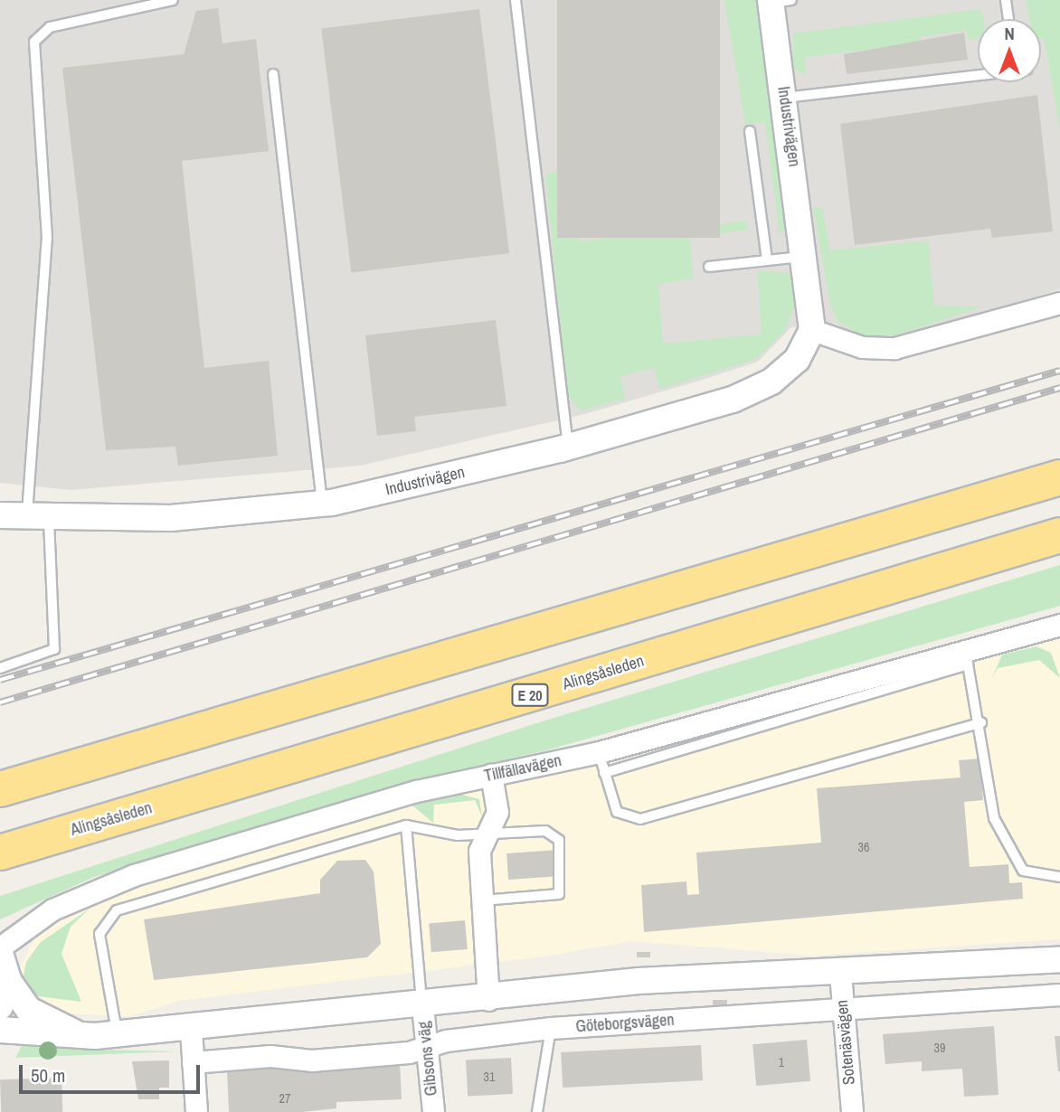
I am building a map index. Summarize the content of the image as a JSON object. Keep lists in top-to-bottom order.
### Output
{
  "streets": {
    "highway": ["Alingsåsleden", "E 20"],
    "street": [
      "Industrivägen",
      "Tillfällavägen",
      "Göteborgsvägen",
      "Sotenäsvägen",
      "Gibsons väg"
    ]
  },
  "crossings": [
    ["Göteborgsvägen", "Sotenäsvägen"],
    ["Göteborgsvägen", "Gibsons väg"]
  ],
  "house_numbers": [
    "36",
    "39",
    "1",
    "31",
    "27"
  ],
  "scale_bar": "50 m",
  "north": "top"
}
